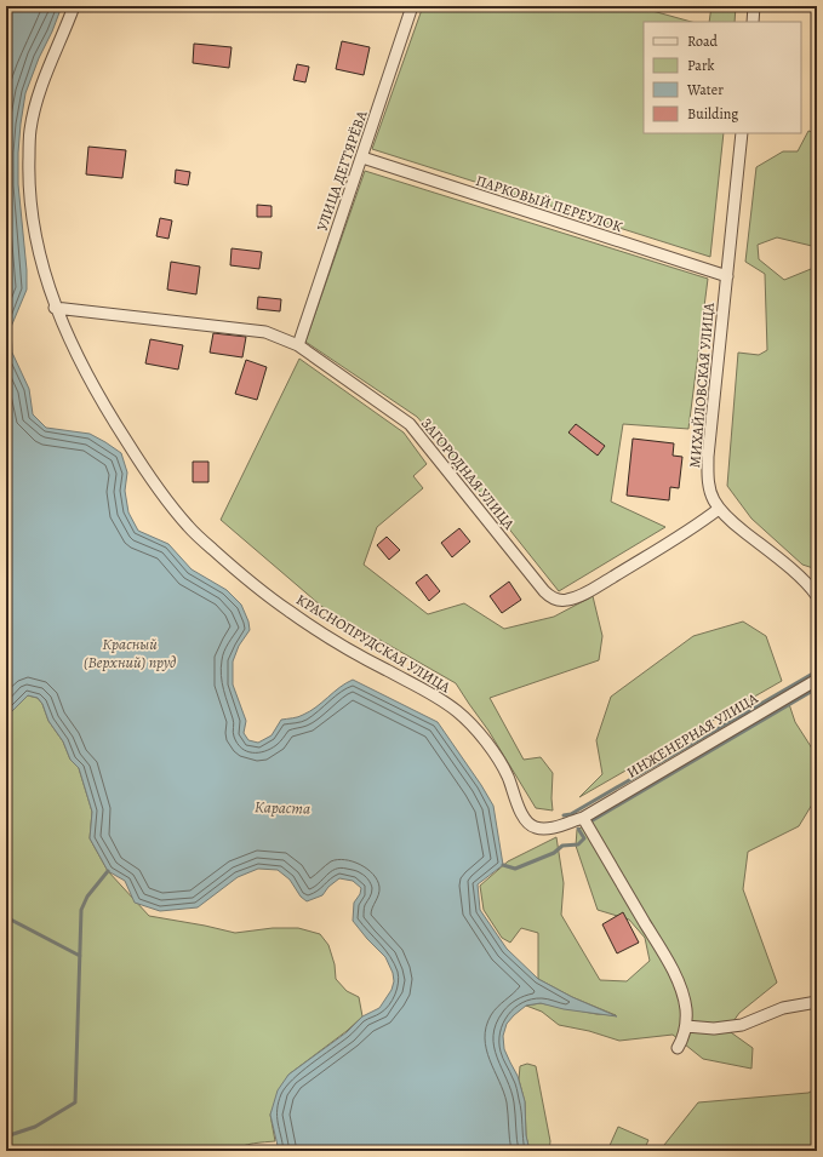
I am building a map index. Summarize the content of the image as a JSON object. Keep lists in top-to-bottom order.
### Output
{
  "streets": {
    "street": [
      "УЛИЦА ДЕГТЯРЁВА",
      "ПАРКОВЫЙ ПЕРЕУЛОК",
      "МИХАЙЛОВСКАЯ УЛИЦА",
      "ЗАГОРОДНАЯ УЛИЦА",
      "КРАСНОПРУДСКАЯ УЛИЦА",
      "ИНЖЕНЕРНАЯ УЛИЦА"
    ]
  },
  "crossings": [
    ["УЛИЦА ДЕГТЯРЁВА", "ПАРКОВЫЙ ПЕРЕУЛОК"],
    ["УЛИЦА ДЕГТЯРЁВА", "ЗАГОРОДНАЯ УЛИЦА"],
    ["ПАРКОВЫЙ ПЕРЕУЛОК", "МИХАЙЛОВСКАЯ УЛИЦА"],
    ["МИХАЙЛОВСКАЯ УЛИЦА", "ЗАГОРОДНАЯ УЛИЦА"],
    ["ЗАГОРОДНАЯ УЛИЦА", "КРАСНОПРУДСКАЯ УЛИЦА"],
    ["КРАСНОПРУДСКАЯ УЛИЦА", "ИНЖЕНЕРНАЯ УЛИЦА"]
  ],
  "water": ["Красный (Верхний) пруд", "Караста"],
  "legend": [
    "Road",
    "Park",
    "Water",
    "Building"
  ]
}
